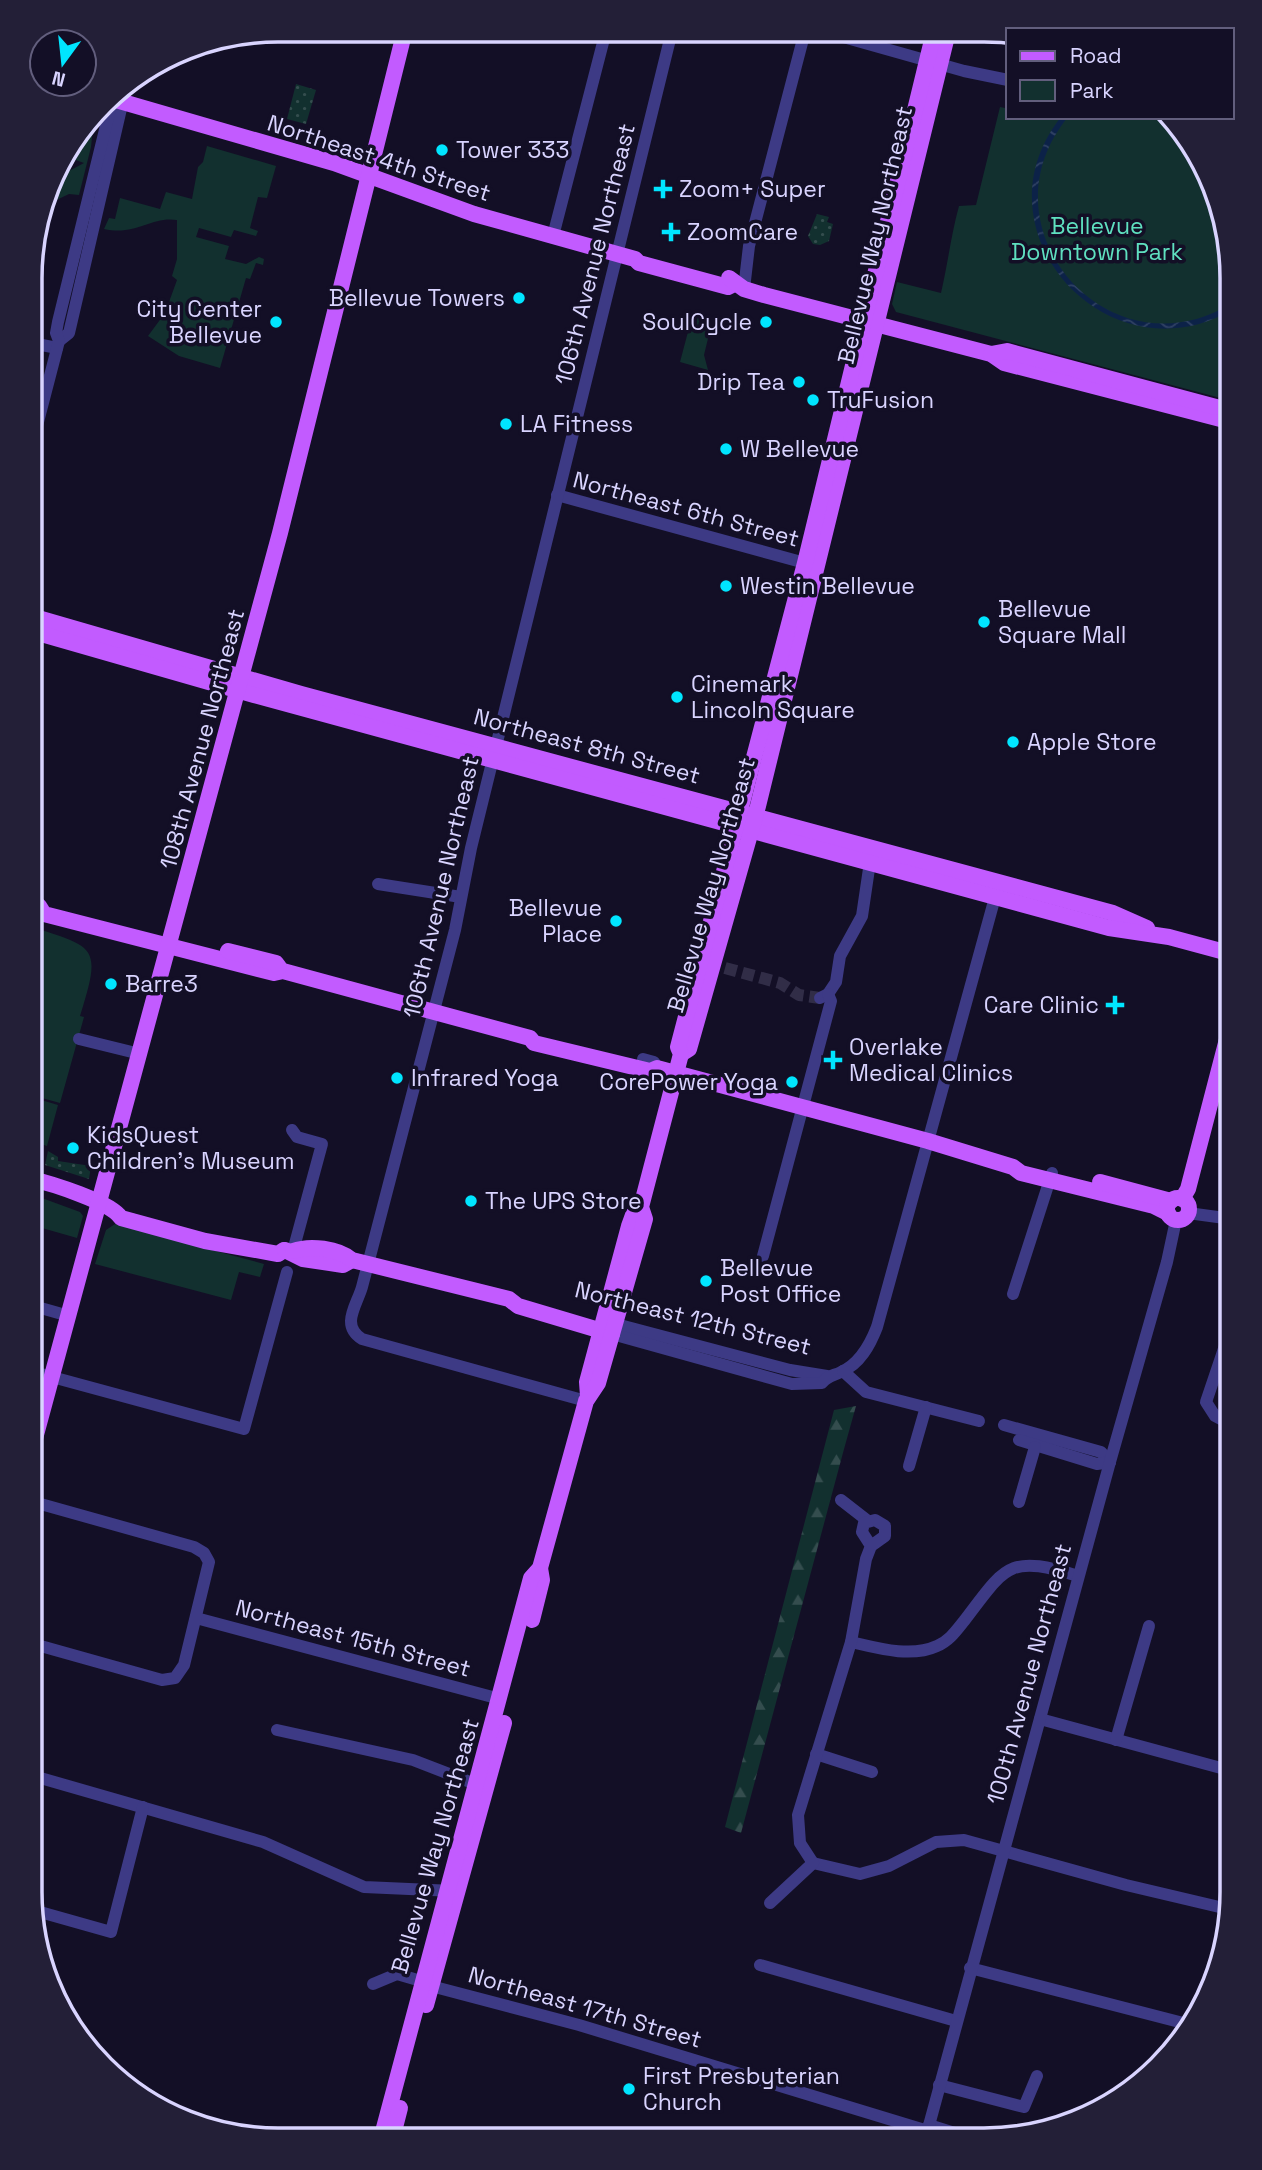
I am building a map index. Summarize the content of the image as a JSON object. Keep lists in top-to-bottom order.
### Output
{
  "streets": {
    "main road": [
      "Northeast 4th Street",
      "Bellevue Way Northeast",
      "108th Avenue Northeast",
      "Northeast 8th Street",
      "Northeast 12th Street",
      "100th Avenue Northeast"
    ],
    "street": [
      "106th Avenue Northeast",
      "Northeast 6th Street",
      "Northeast 15th Street",
      "Northeast 17th Street"
    ]
  },
  "crossings": [
    ["Northeast 4th Street", "Bellevue Way Northeast"],
    ["Northeast 4th Street", "106th Avenue Northeast"],
    ["Northeast 4th Street", "108th Avenue Northeast"],
    ["Bellevue Way Northeast", "106th Avenue Northeast"],
    ["Bellevue Way Northeast", "Northeast 6th Street"],
    ["Bellevue Way Northeast", "Northeast 8th Street"],
    ["Bellevue Way Northeast", "Northeast 12th Street"],
    ["Bellevue Way Northeast", "Northeast 15th Street"],
    ["Bellevue Way Northeast", "Northeast 17th Street"],
    ["106th Avenue Northeast", "Northeast 6th Street"],
    ["106th Avenue Northeast", "Northeast 8th Street"],
    ["106th Avenue Northeast", "Northeast 12th Street"],
    ["108th Avenue Northeast", "Northeast 8th Street"],
    ["108th Avenue Northeast", "Northeast 12th Street"]
  ],
  "parks": ["Bellevue Downtown Park"],
  "places": {
    "other": [
      "Tower 333",
      "Bellevue Towers",
      "City Center Bellevue",
      "SoulCycle",
      "Drip Tea",
      "TruFusion",
      "LA Fitness",
      "W Bellevue",
      "Westin Bellevue",
      "Bellevue Square Mall",
      "Cinemark Lincoln Square",
      "Apple Store",
      "Bellevue Place",
      "Barre3",
      "Infrared Yoga",
      "CorePower Yoga",
      "KidsQuest Children's Museum",
      "The UPS Store",
      "Bellevue Post Office",
      "First Presbyterian Church"
    ],
    "health": [
      "Zoom+ Super",
      "ZoomCare",
      "Care Clinic",
      "Overlake Medical Clinics"
    ]
  },
  "legend": ["Road", "Park"],
  "north": "bottom"
}
